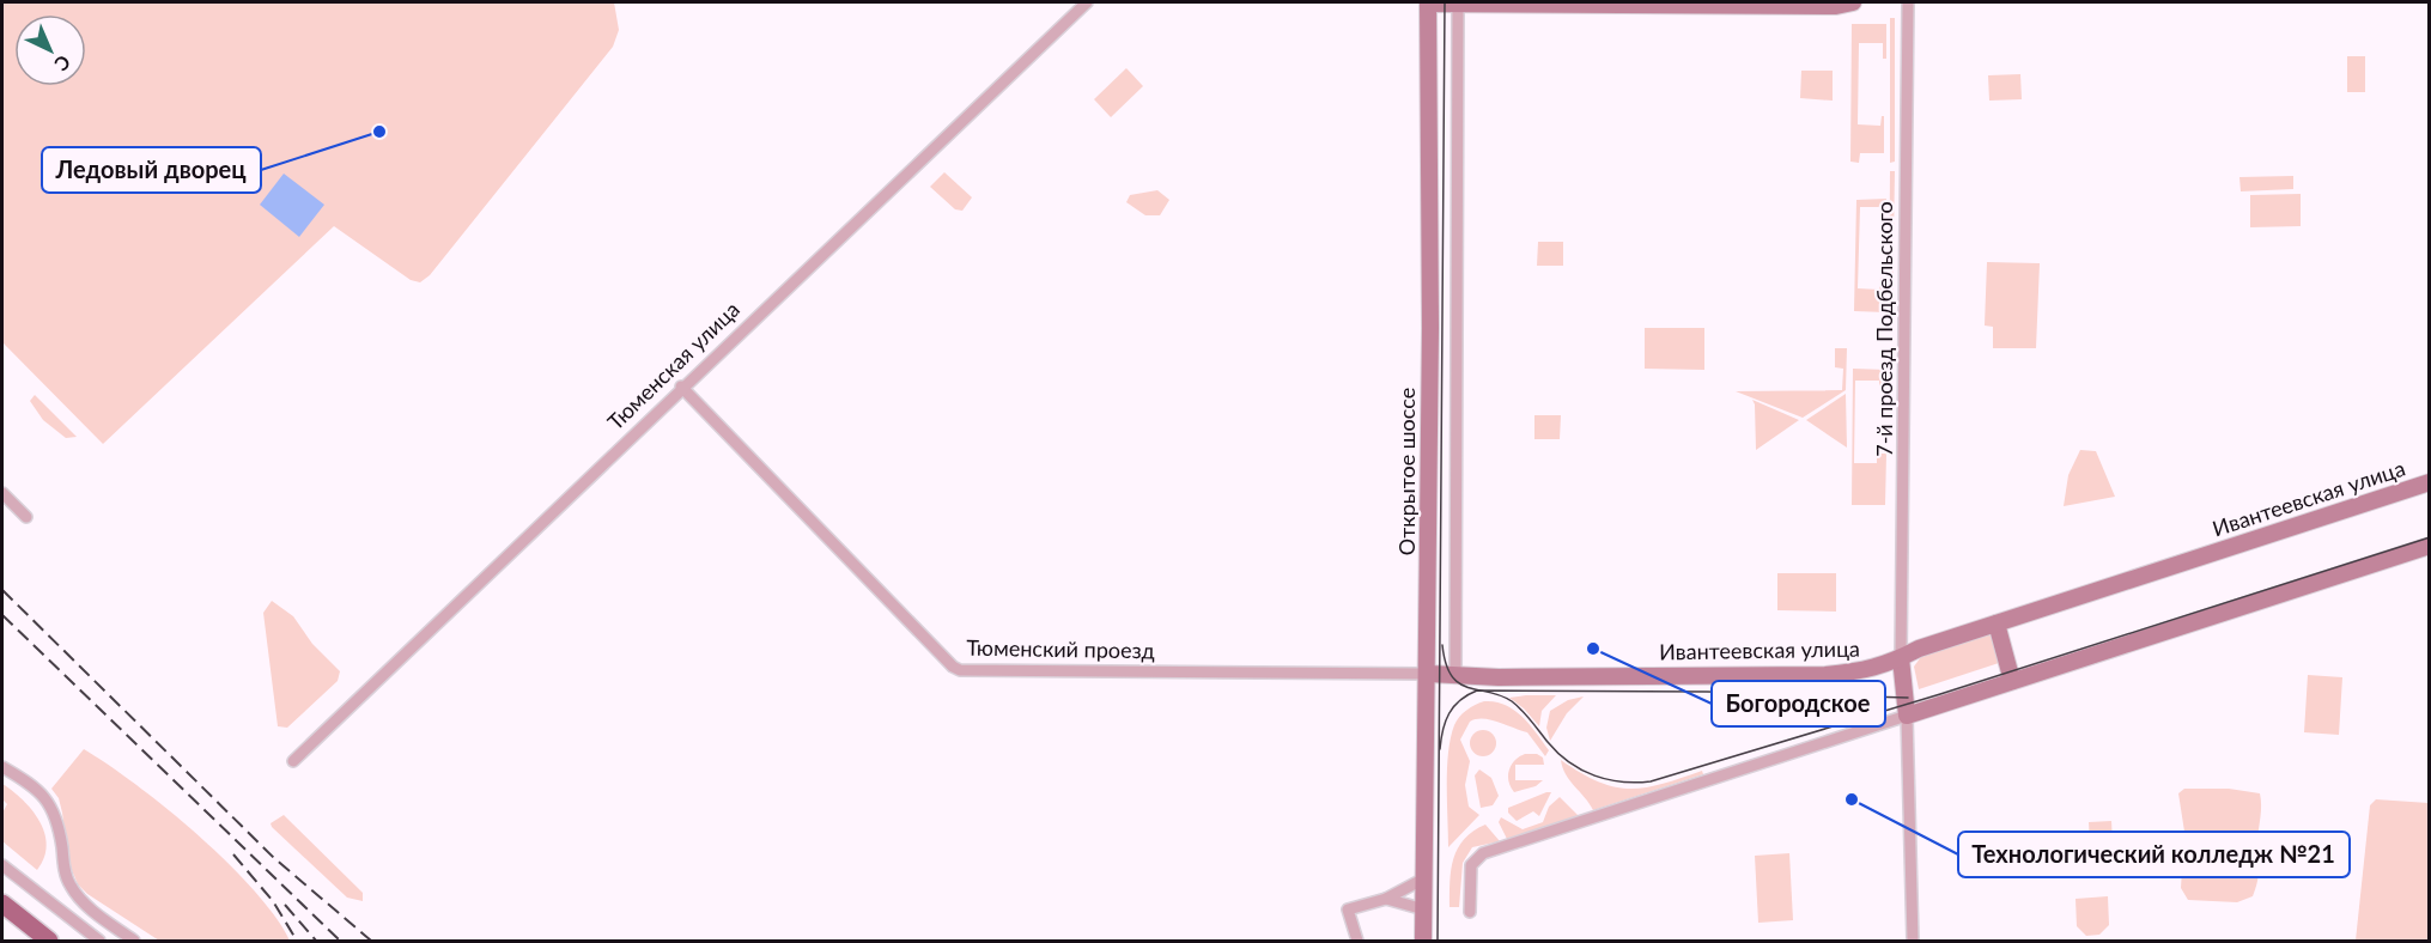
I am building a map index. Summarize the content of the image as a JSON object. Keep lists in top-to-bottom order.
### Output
{
  "streets": {
    "street": [
      "7-й проезд Подбельского",
      "Тюменская улица",
      "Открытое шоссе",
      "Ивантеевская улица",
      "Тюменский проезд"
    ]
  },
  "crossings": [
    ["7-й проезд Подбельского", "Ивантеевская улица"],
    ["Тюменская улица", "Тюменский проезд"],
    ["Открытое шоссе", "Ивантеевская улица"],
    ["Открытое шоссе", "Тюменский проезд"],
    ["Ивантеевская улица", "Тюменский проезд"]
  ],
  "places": ["Ледовый дворец", "Богородское", "Технологический колледж №21"],
  "north": "bottom right"
}
